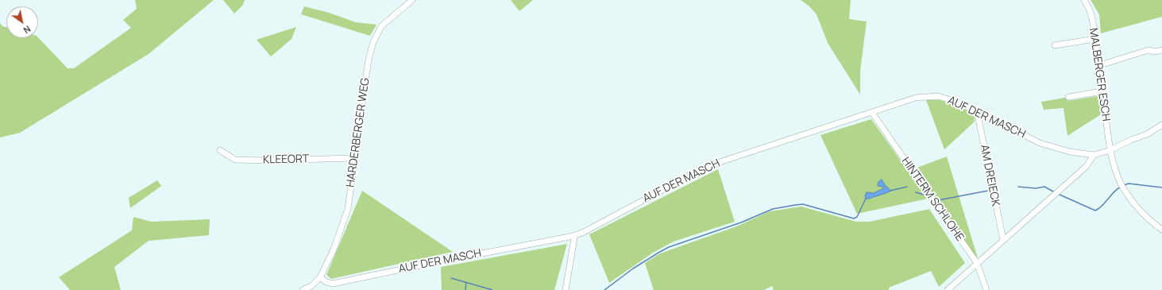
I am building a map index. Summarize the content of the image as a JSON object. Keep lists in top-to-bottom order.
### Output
{
  "streets": {
    "street": [
      "MALBERGER ESCH",
      "AUF DER MASCH",
      "HARDERBERGER WEG",
      "KLEEORT",
      "AM DREIECK",
      "HINTERM SCHLOHE"
    ]
  },
  "crossings": [
    ["AUF DER MASCH", "HARDERBERGER WEG"],
    ["AUF DER MASCH", "AM DREIECK"],
    ["AUF DER MASCH", "HINTERM SCHLOHE"],
    ["HARDERBERGER WEG", "KLEEORT"]
  ],
  "north": "bottom right"
}
